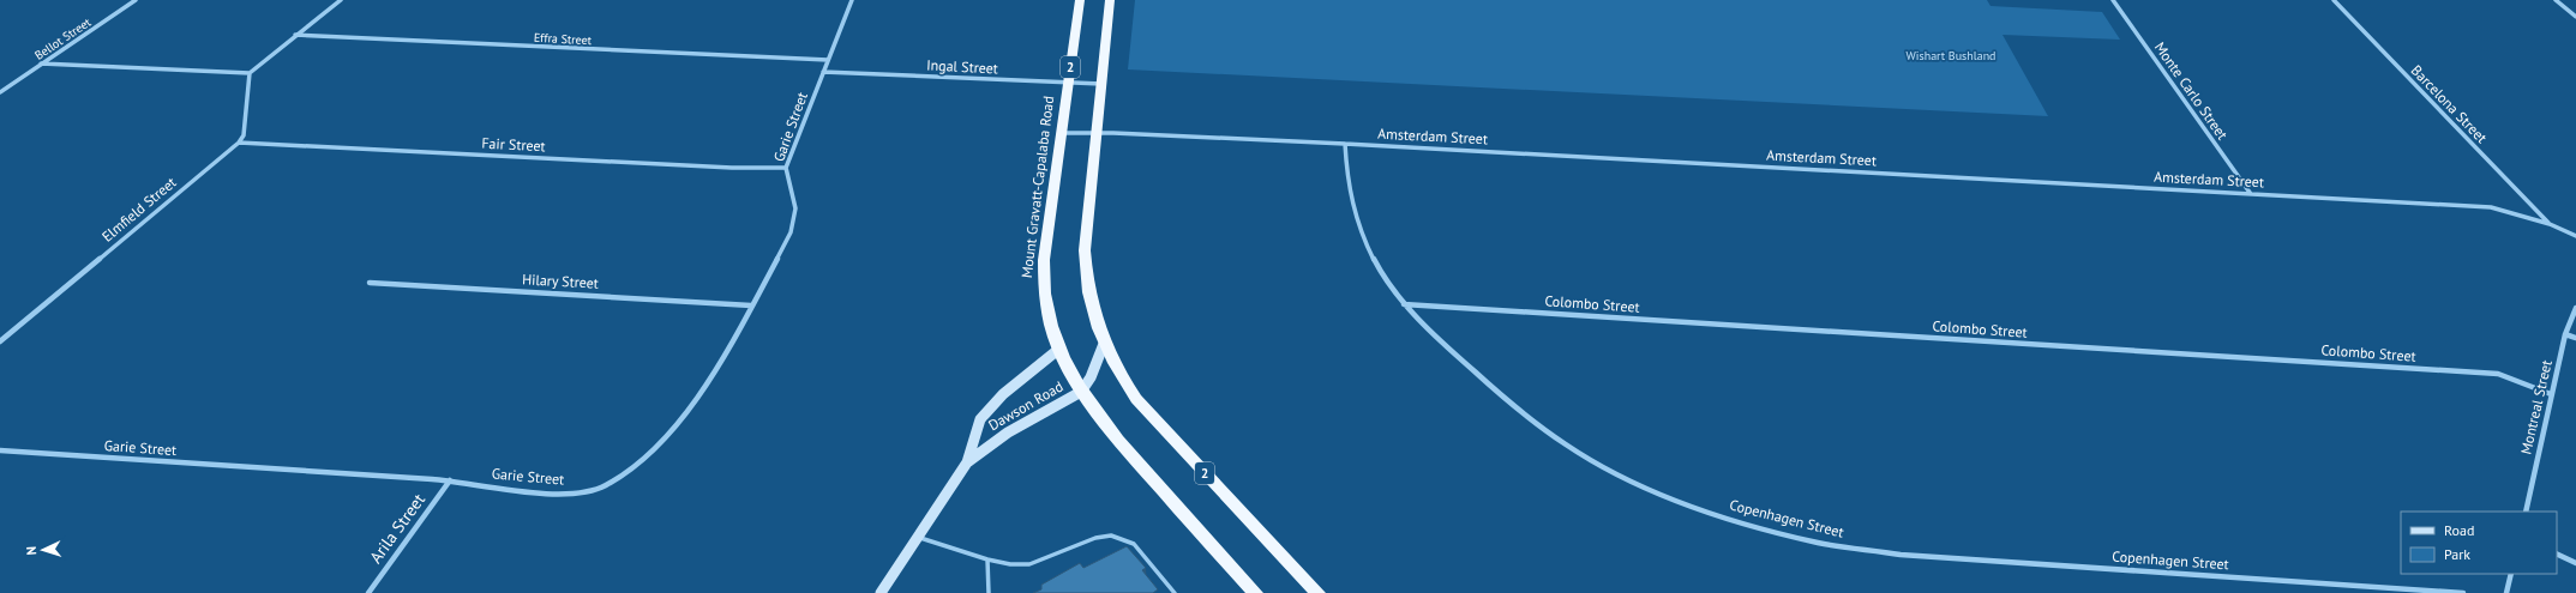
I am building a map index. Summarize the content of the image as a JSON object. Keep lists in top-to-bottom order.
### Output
{
  "streets": {
    "highway": ["2", "Mount Gravatt-Capalaba Road"],
    "main road": ["Dawson Road"],
    "street": [
      "Bellot Street",
      "Effra Street",
      "Ingal Street",
      "Monte Carlo Street",
      "Barcelona Street",
      "Garie Street",
      "Amsterdam Street",
      "Fair Street",
      "Elmfield Street",
      "Hilary Street",
      "Colombo Street",
      "Montreal Street",
      "Copenhagen Street",
      "Arila Street"
    ]
  },
  "crossings": [
    ["Effra Street", "Garie Street"],
    ["Ingal Street", "2"],
    ["Ingal Street", "Garie Street"],
    ["Ingal Street", "Mount Gravatt-Capalaba Road"],
    ["2", "Amsterdam Street"],
    ["2", "Dawson Road"],
    ["Monte Carlo Street", "Amsterdam Street"],
    ["Barcelona Street", "Amsterdam Street"],
    ["Garie Street", "Fair Street"],
    ["Garie Street", "Hilary Street"],
    ["Garie Street", "Arila Street"],
    ["Amsterdam Street", "Mount Gravatt-Capalaba Road"],
    ["Amsterdam Street", "Copenhagen Street"],
    ["Fair Street", "Elmfield Street"],
    ["Mount Gravatt-Capalaba Road", "Dawson Road"],
    ["Colombo Street", "Montreal Street"],
    ["Colombo Street", "Copenhagen Street"]
  ],
  "parks": ["Wishart Bushland"],
  "legend": ["Road", "Park"],
  "north": "left"
}
